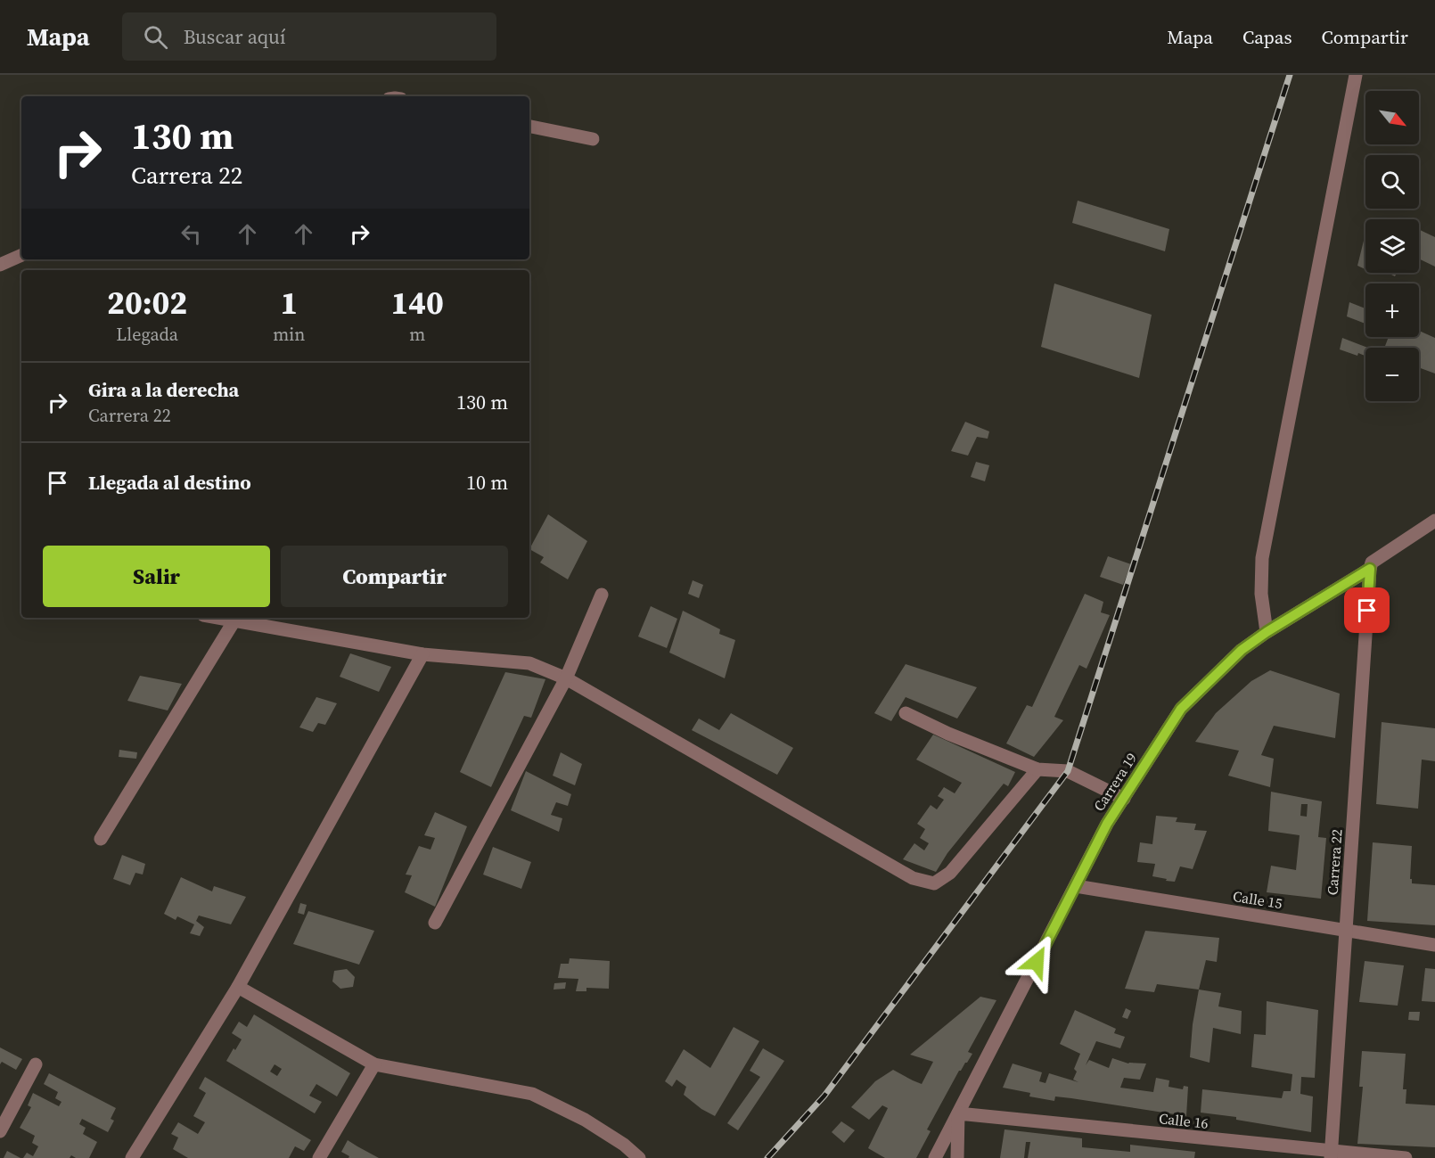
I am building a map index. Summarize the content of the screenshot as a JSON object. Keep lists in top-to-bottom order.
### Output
{
  "streets": {
    "street": [
      "Carrera 19",
      "Carrera 22",
      "Calle 15",
      "Calle 16"
    ]
  },
  "crossings": [
    ["Carrera 19", "Carrera 22"],
    ["Carrera 19", "Calle 15"],
    ["Carrera 19", "Calle 16"],
    ["Carrera 22", "Calle 15"],
    ["Carrera 22", "Calle 16"]
  ],
  "north": "bottom right",
  "page": {
    "header": "Mapa",
    "search": "Buscar aquí",
    "nav": ["Mapa", "Capas", "Compartir"],
    "map_buttons": ["+", "−"],
    "turn": ["130 m", "Carrera 22"],
    "eta": [
      "20:02",
      "Llegada",
      "1",
      "min",
      "140",
      "m"
    ],
    "list": [
      {
        "name": "Gira a la derecha",
        "note": "Carrera 22",
        "value": "130 m"
      },
      {
        "name": "Llegada al destino",
        "value": "10 m"
      }
    ],
    "buttons": ["Salir", "Compartir"]
  }
}
